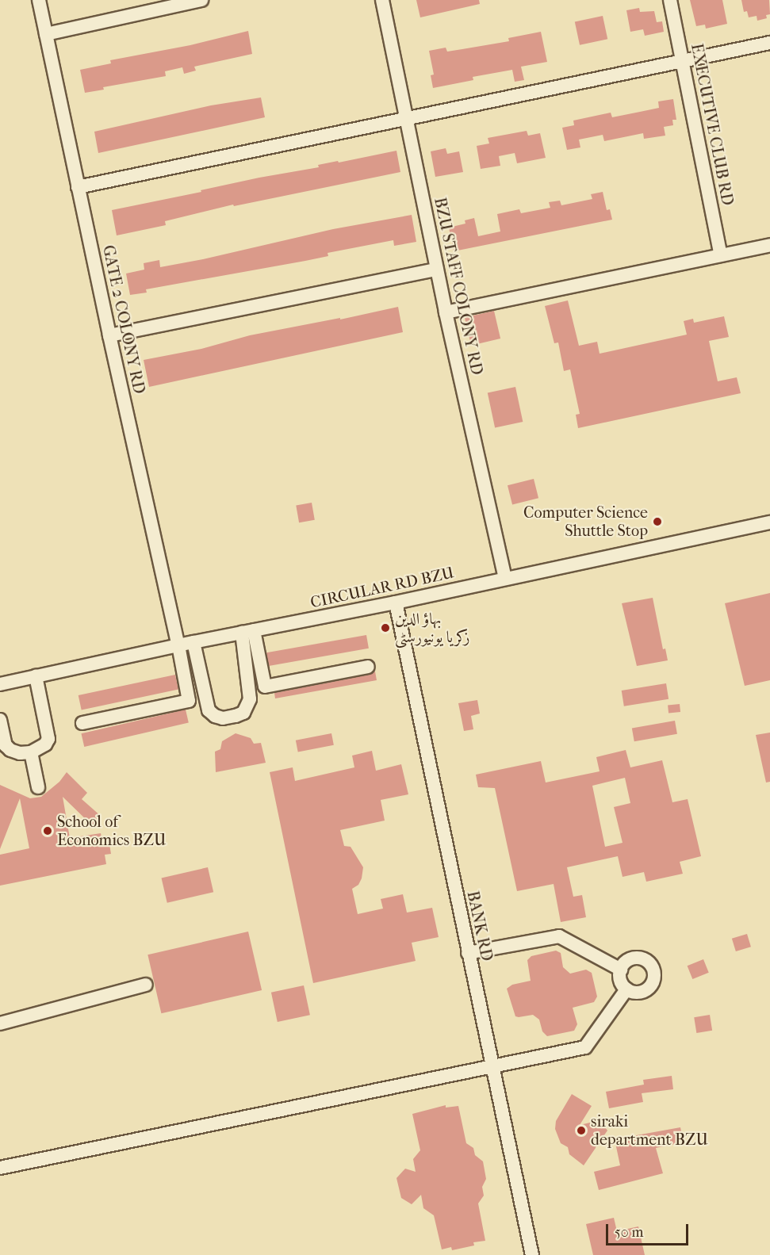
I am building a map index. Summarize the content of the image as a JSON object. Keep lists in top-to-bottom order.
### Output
{
  "streets": {
    "street": [
      "EXECUTIVE CLUB RD",
      "BZU STAFF COLONY RD",
      "GATE 2 COLONY RD",
      "CIRCULAR RD BZU",
      "BANK RD"
    ]
  },
  "crossings": [
    ["BZU STAFF COLONY RD", "CIRCULAR RD BZU"],
    ["GATE 2 COLONY RD", "CIRCULAR RD BZU"],
    ["CIRCULAR RD BZU", "BANK RD"]
  ],
  "places": [
    "Computer Science Shuttle Stop",
    "بہاؤ الدین زکریا یونیورسٹی",
    "School of Economics BZU",
    "siraki department BZU"
  ],
  "scale_bar": "50 m"
}
